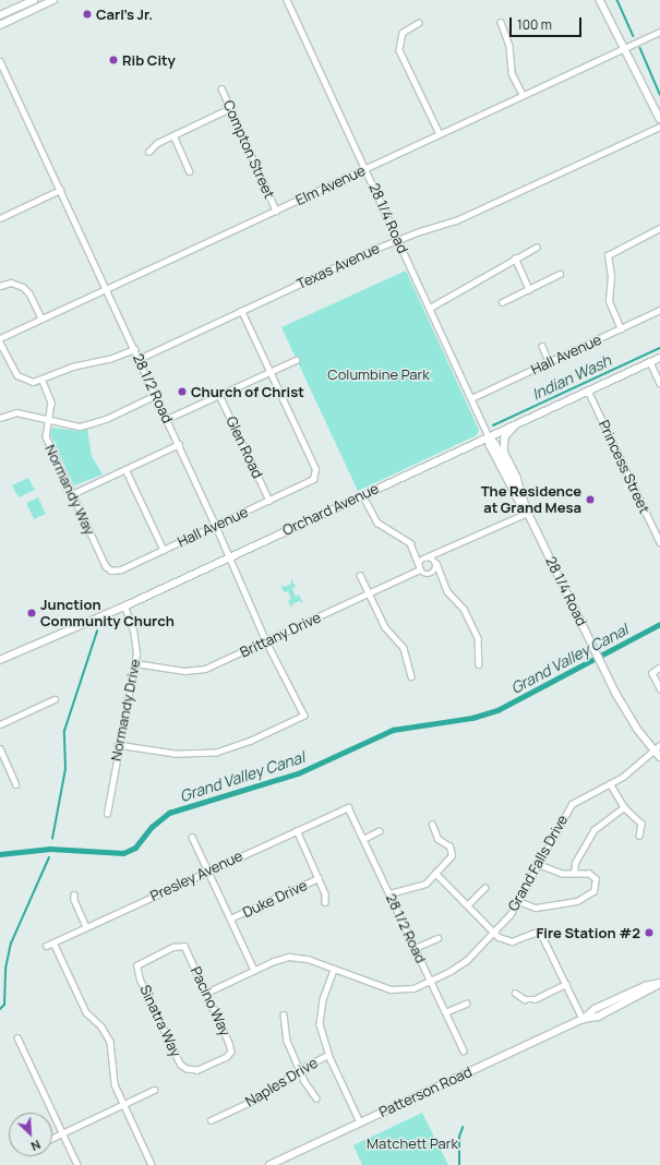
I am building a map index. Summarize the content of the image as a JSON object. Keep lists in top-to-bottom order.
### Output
{
  "streets": {
    "main road": ["28 1/4 Road", "Orchard Avenue", "Patterson Road"],
    "street": [
      "Compton Street",
      "Elm Avenue",
      "Texas Avenue",
      "Hall Avenue",
      "28 1/2 Road",
      "Glen Road",
      "Princess Street",
      "Normandy Way",
      "Brittany Drive",
      "Normandy Drive",
      "Grand Falls Drive",
      "Presley Avenue",
      "Duke Drive",
      "Pacino Way",
      "Sinatra Way",
      "Naples Drive"
    ]
  },
  "crossings": [
    ["Compton Street", "Elm Avenue"],
    ["Elm Avenue", "28 1/4 Road"],
    ["Elm Avenue", "28 1/2 Road"],
    ["28 1/4 Road", "Texas Avenue"],
    ["28 1/4 Road", "Hall Avenue"],
    ["28 1/4 Road", "Orchard Avenue"],
    ["28 1/4 Road", "Grand Falls Drive"],
    ["Texas Avenue", "28 1/2 Road"],
    ["Hall Avenue", "28 1/2 Road"],
    ["Hall Avenue", "Glen Road"],
    ["Hall Avenue", "Normandy Way"],
    ["28 1/2 Road", "Orchard Avenue"],
    ["28 1/2 Road", "Brittany Drive"],
    ["28 1/2 Road", "Normandy Drive"],
    ["28 1/2 Road", "Grand Falls Drive"],
    ["28 1/2 Road", "Presley Avenue"],
    ["Princess Street", "Orchard Avenue"],
    ["Orchard Avenue", "Normandy Drive"],
    ["Brittany Drive", "Normandy Drive"],
    ["Grand Falls Drive", "Pacino Way"],
    ["Pacino Way", "Sinatra Way"]
  ],
  "water": ["Indian Wash", "Grand Valley Canal"],
  "parks": ["Columbine Park", "Matchett Park"],
  "places": [
    "Carl's Jr.",
    "Rib City",
    "Church of Christ",
    "The Residence at Grand Mesa",
    "Junction Community Church",
    "Fire Station #2"
  ],
  "scale_bar": "100 m",
  "north": "bottom right"
}
